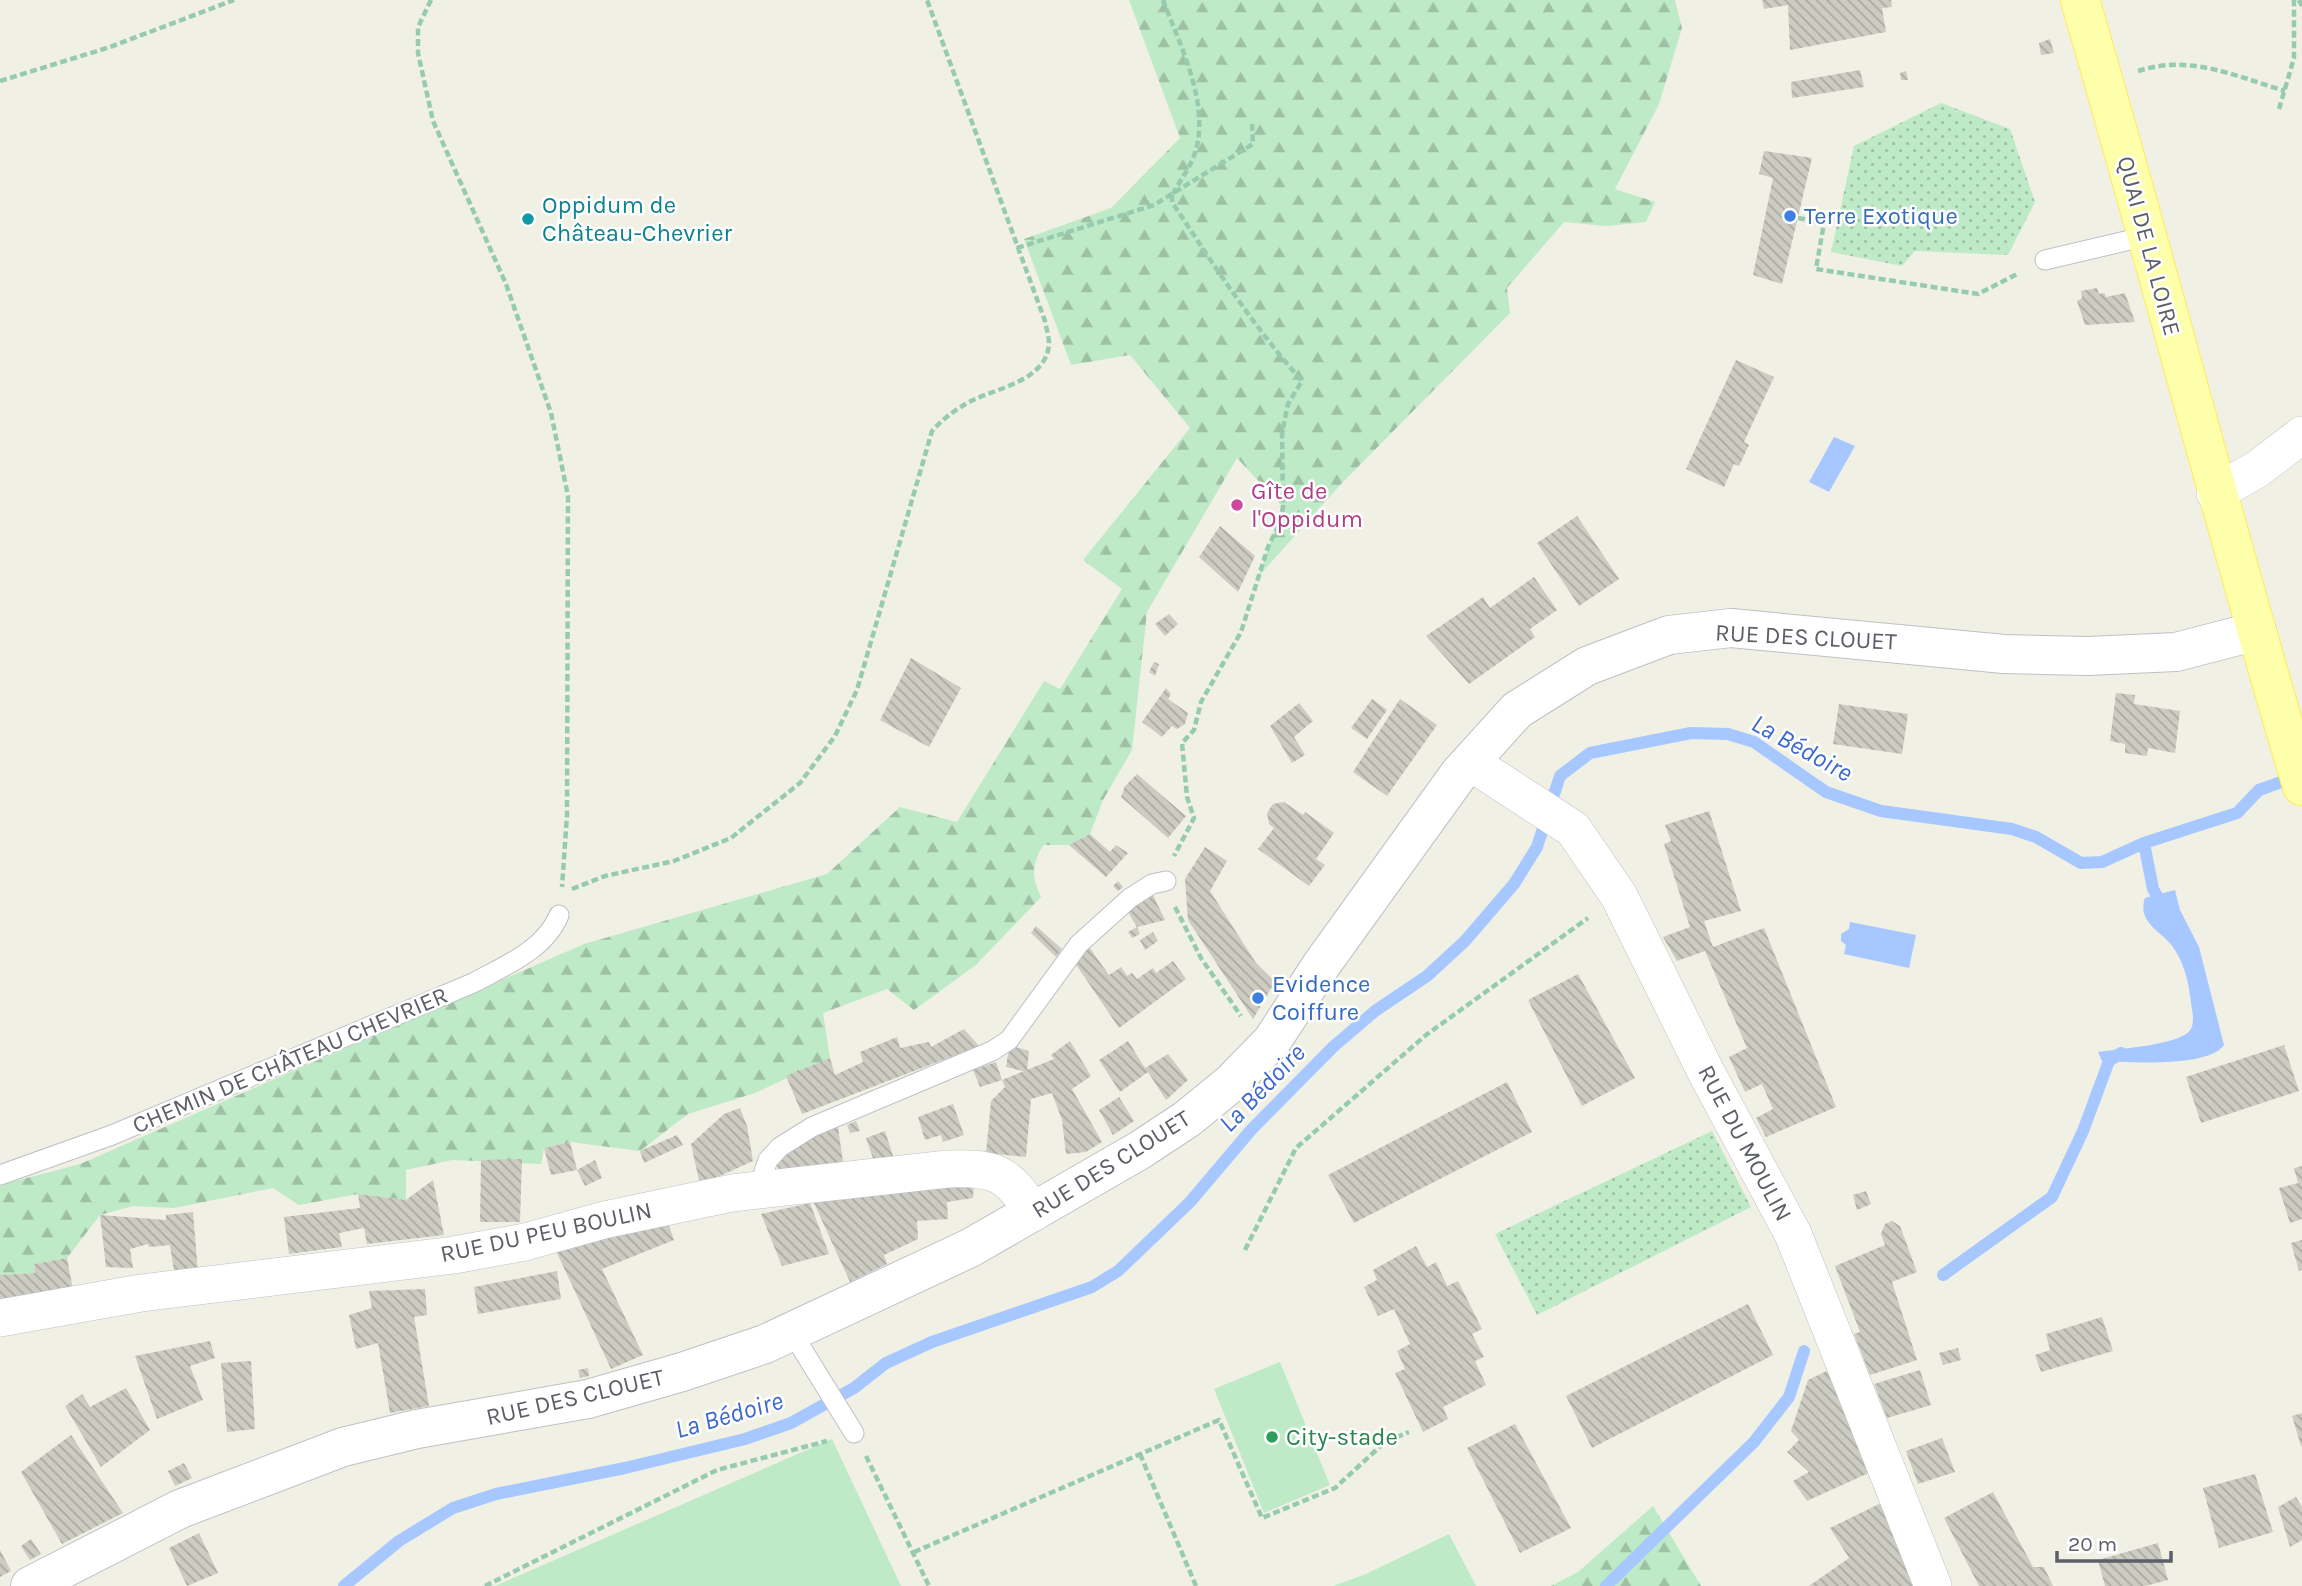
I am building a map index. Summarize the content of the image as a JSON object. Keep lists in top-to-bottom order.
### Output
{
  "streets": {
    "main road": ["QUAI DE LA LOIRE"],
    "street": ["RUE DES CLOUET", "RUE DU MOULIN", "RUE DU PEU BOULIN"],
    "lane": ["CHEMIN DE CHÂTEAU CHEVRIER"]
  },
  "crossings": [
    ["QUAI DE LA LOIRE", "RUE DES CLOUET"],
    ["RUE DES CLOUET", "RUE DU MOULIN"],
    ["RUE DES CLOUET", "RUE DU PEU BOULIN"]
  ],
  "water": ["La Bédoire"],
  "places": [
    "Terre Exotique",
    "Oppidum de Château-Chevrier",
    "Gîte de l'Oppidum",
    "Evidence Coiffure",
    "City-stade"
  ],
  "scale_bar": "20 m"
}
